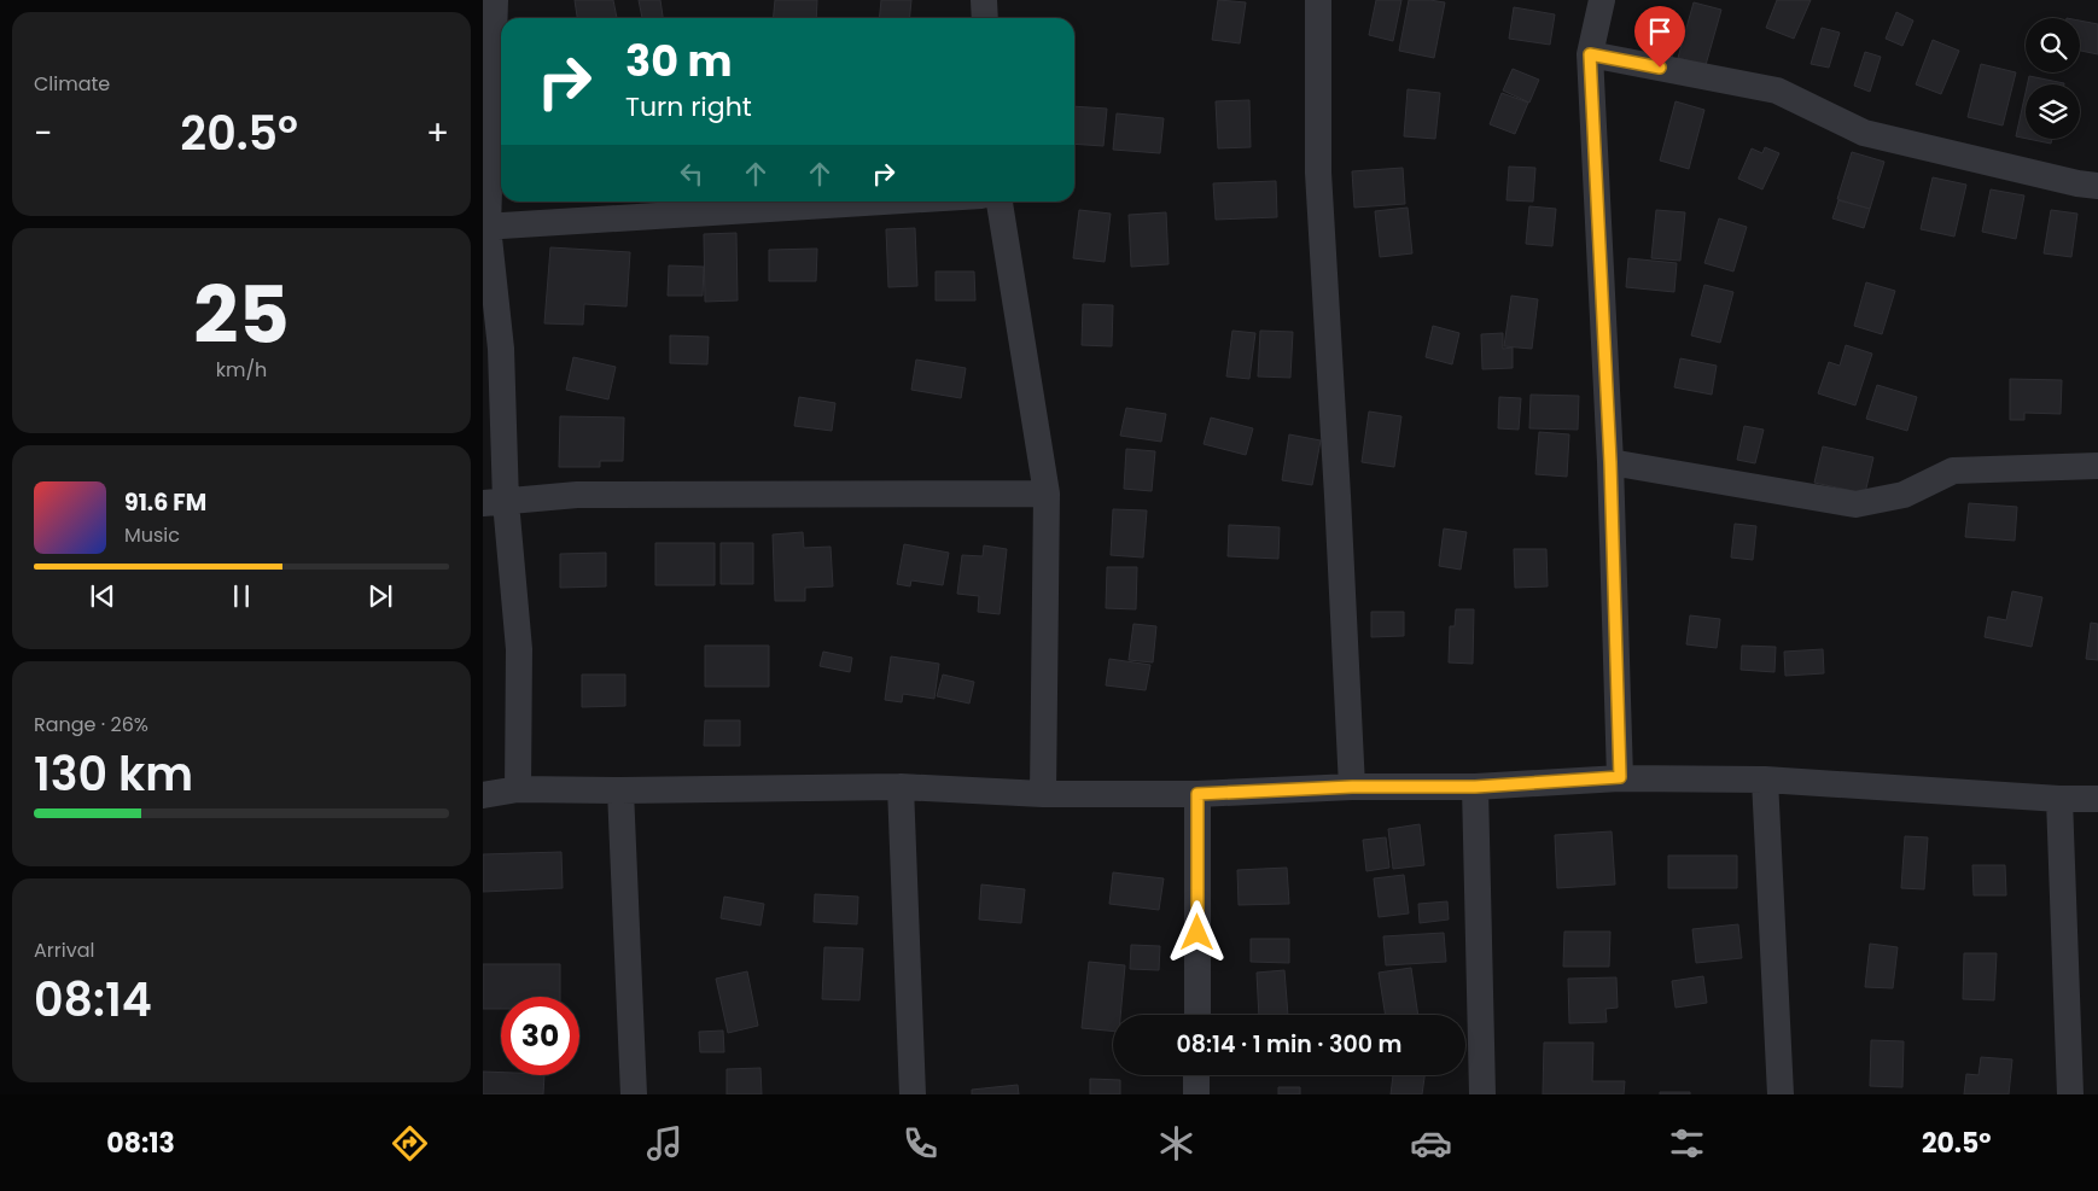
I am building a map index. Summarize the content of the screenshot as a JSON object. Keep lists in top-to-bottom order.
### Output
{
  "page": {
    "tile": [
      "Climate",
      ["25", "km/h"],
      ["Range · 26%", "130 km"],
      ["Arrival", "08:14"]
    ],
    "turn": ["30 m", "Turn right"],
    "heat": ["−", "20.5°", "+"],
    "song": ["91.6 FM", "Music"],
    "limit": "30",
    "trip": "08:14 · 1 min · 300 m",
    "tabs": ["08:13", "20.5°"]
  }
}
